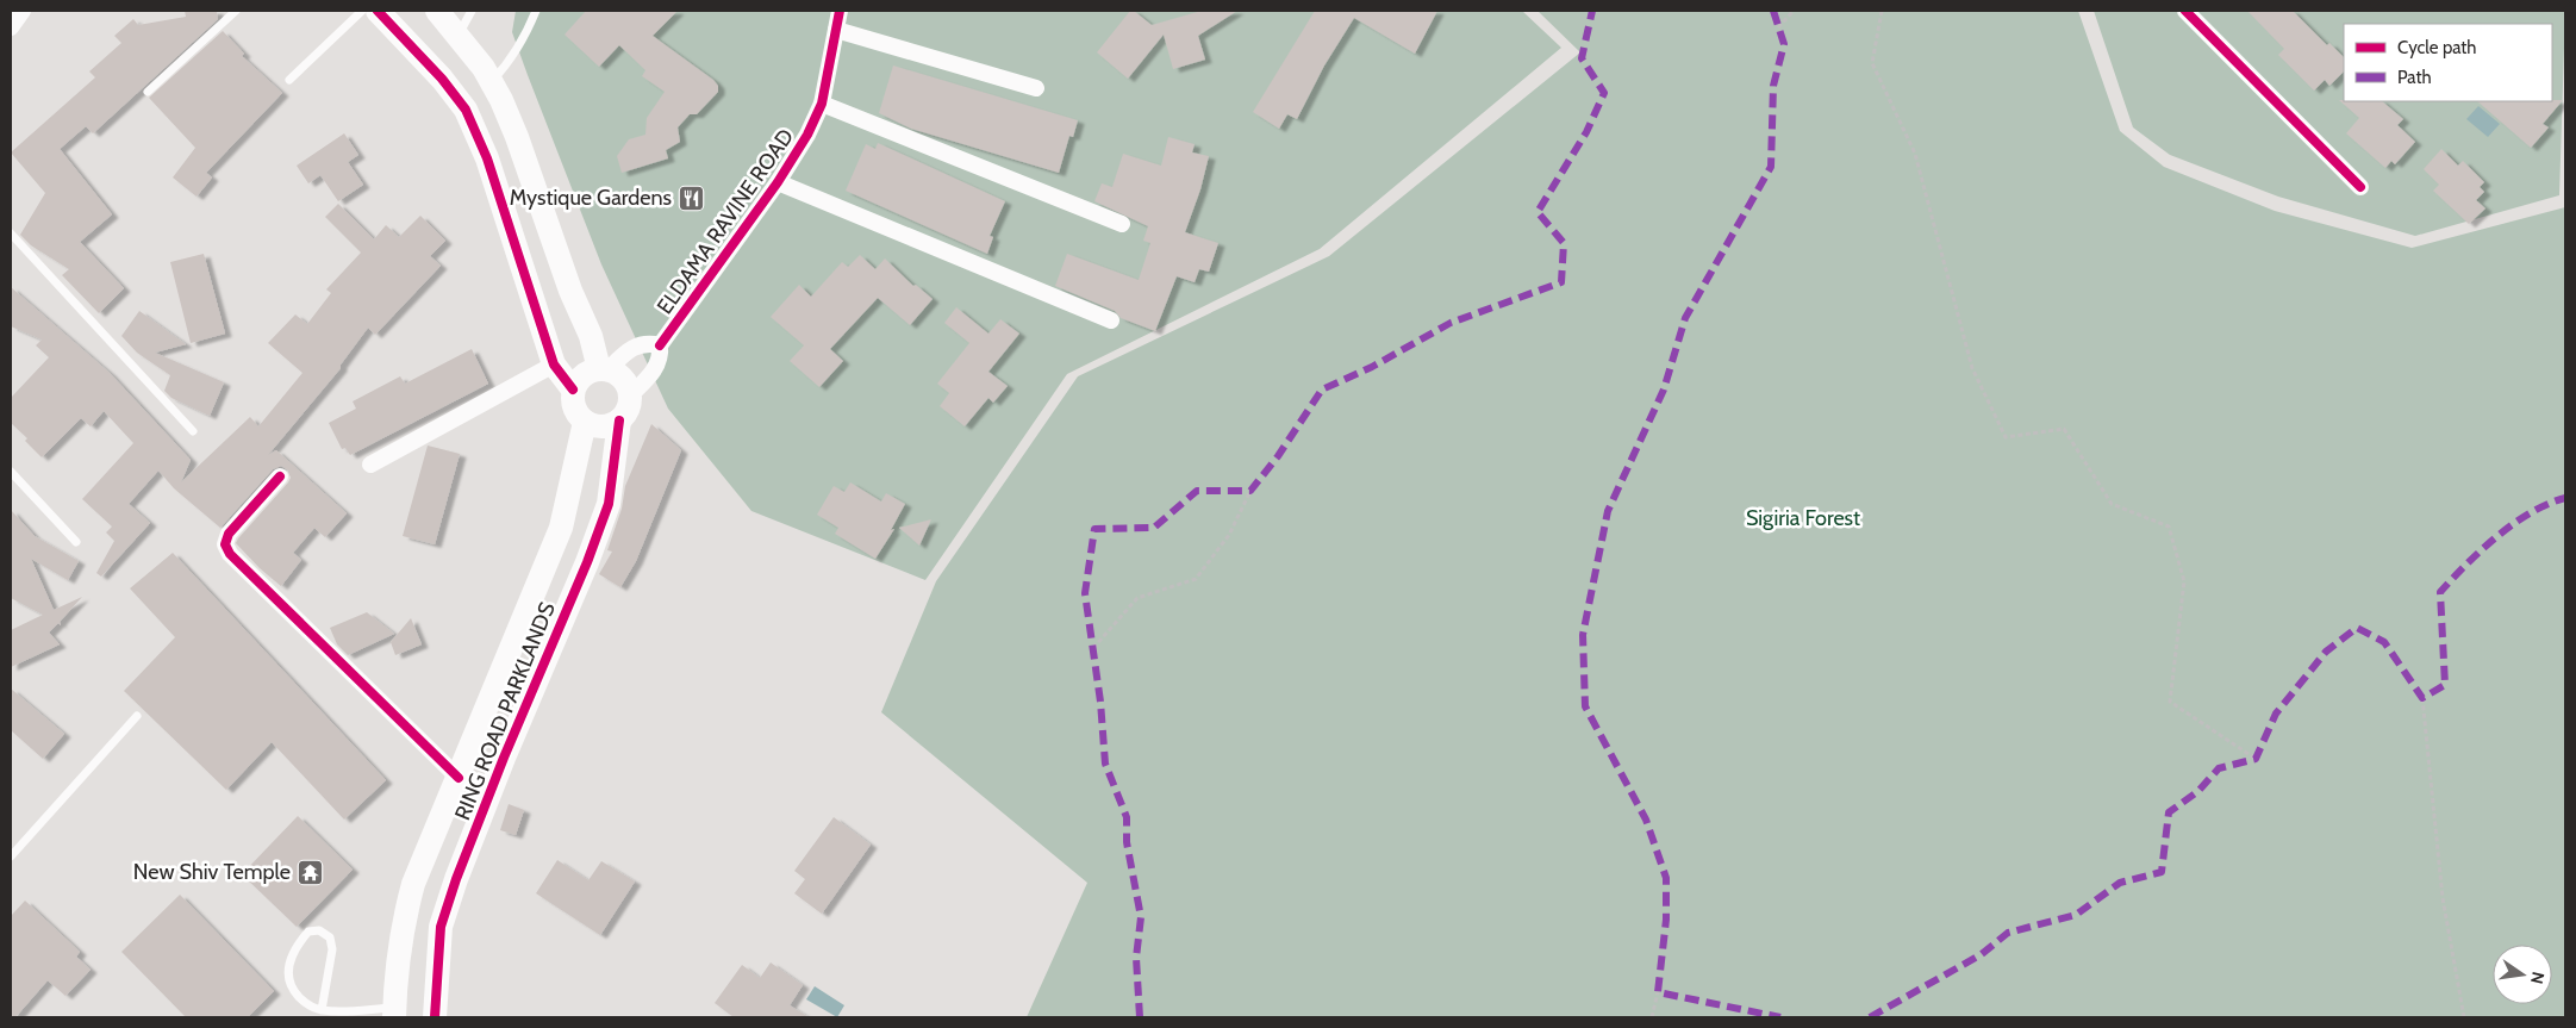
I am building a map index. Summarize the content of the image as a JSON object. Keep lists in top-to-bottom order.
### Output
{
  "streets": {
    "street": ["ELDAMA RAVINE ROAD", "RING ROAD PARKLANDS"]
  },
  "crossings": [
    ["ELDAMA RAVINE ROAD", "RING ROAD PARKLANDS"]
  ],
  "parks": ["Sigiria Forest"],
  "places": {
    "restaurant": ["Mystique Gardens"],
    "temple": ["New Shiv Temple"]
  },
  "legend": ["Cycle path", "Path"],
  "north": "right"
}
